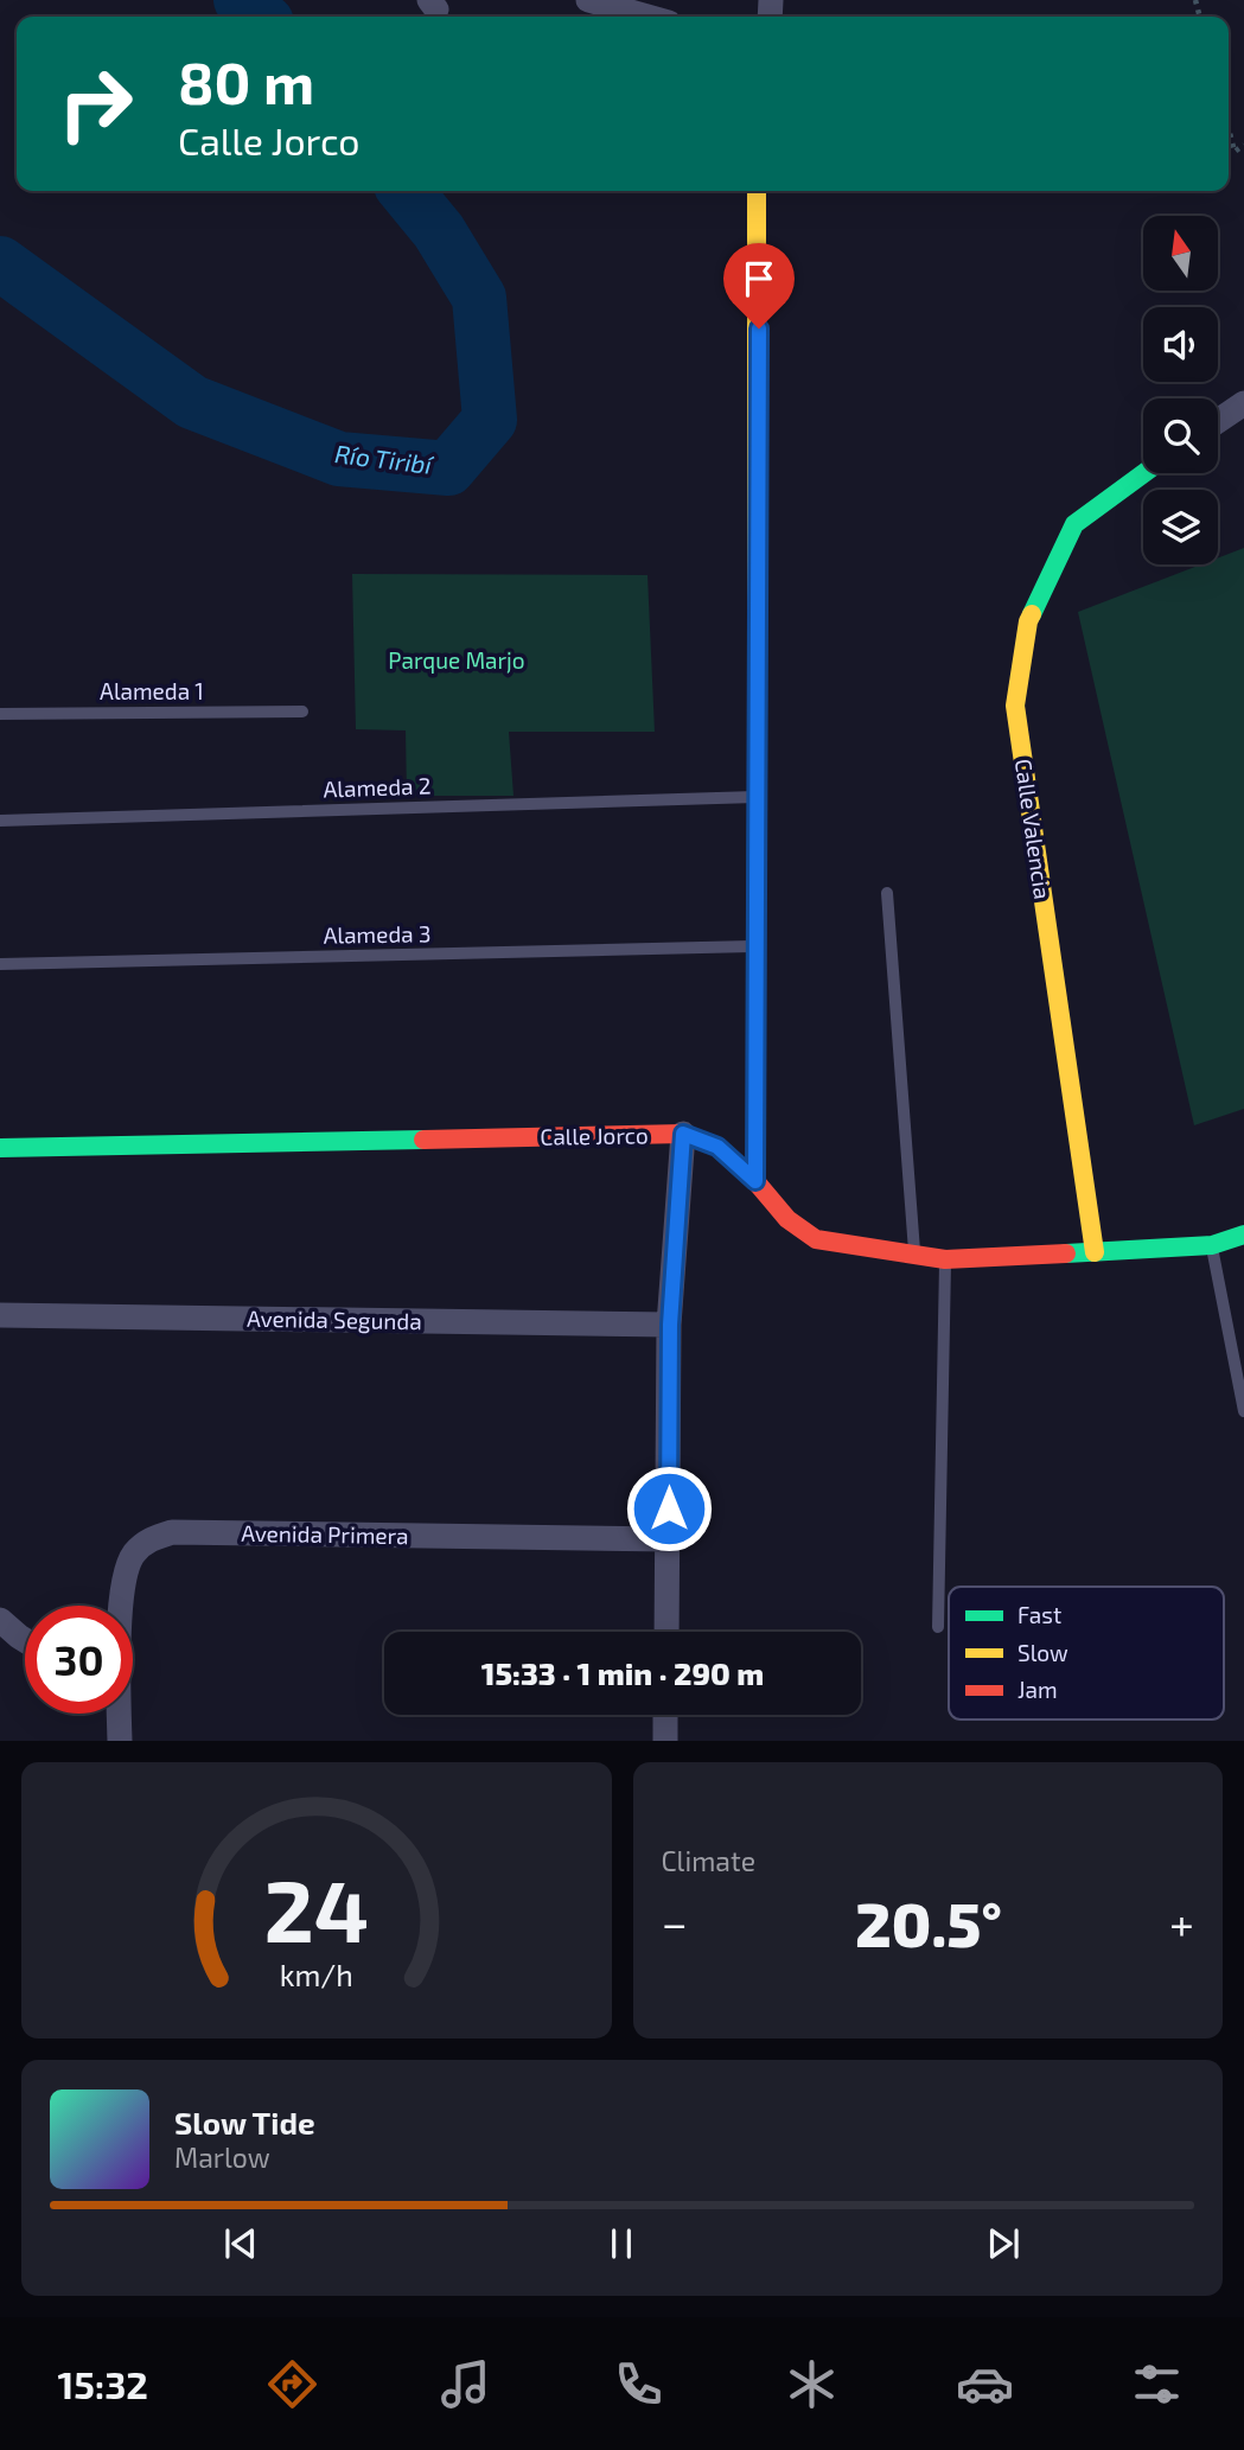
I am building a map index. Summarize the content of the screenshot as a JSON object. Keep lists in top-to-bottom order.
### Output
{
  "streets": {
    "street": [
      "Calle Valencia",
      "Calle Jorco",
      "Avenida Segunda",
      "Avenida Primera"
    ],
    "lane": ["Alameda 1", "Alameda 2", "Alameda 3"]
  },
  "crossings": [
    ["Calle Valencia", "Calle Jorco"]
  ],
  "water": ["Río Tiribí"],
  "parks": ["Parque Marjo"],
  "legend": ["Fast", "Slow", "Jam"],
  "north": "top",
  "page": {
    "turn": ["80 m", "Calle Jorco"],
    "limit": "30",
    "trip": "15:33 · 1 min · 290 m",
    "tile": "Climate",
    "heat": ["−", "20.5°", "+"],
    "song": ["Slow Tide", "Marlow"],
    "tabs": "15:32",
    "gauge": ["24", "km/h"]
  }
}
